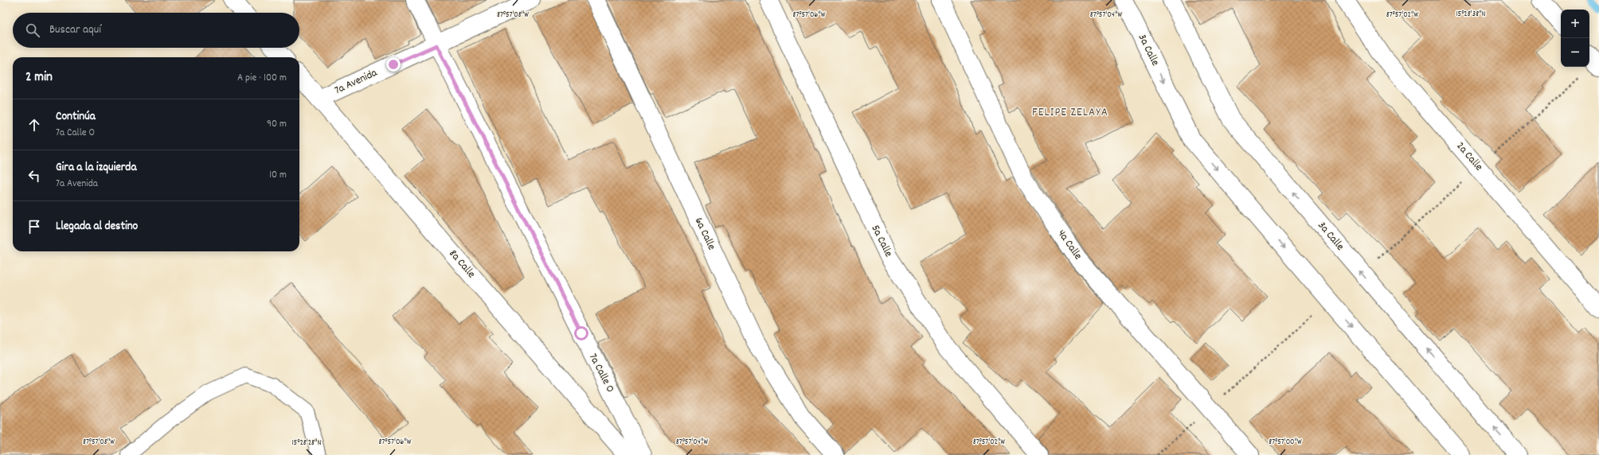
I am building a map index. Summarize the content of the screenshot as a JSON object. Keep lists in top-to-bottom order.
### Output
{
  "streets": {
    "street": [
      "3a Calle",
      "7a Avenida",
      "2a Calle",
      "6a Calle",
      "5a Calle",
      "4a Calle",
      "8a Calle",
      "7a Calle O"
    ]
  },
  "crossings": [
    ["7a Avenida", "8a Calle"],
    ["7a Avenida", "7a Calle O"]
  ],
  "districts": ["FELIPE ZELAYA"],
  "page": {
    "map_buttons": ["+", "−"],
    "search": "Buscar aquí",
    "heading": ["2 min", "A pie · 100 m"],
    "list": [
      ["Continúa", "7a Calle O", "90 m"],
      ["Gira a la izquierda", "7a Avenida", "10 m"],
      "Llegada al destino"
    ]
  },
  "coordinates": [
    "15°28'38\"N",
    "87°57'08\"W",
    "87°57'06\"W",
    "87°57'02\"W",
    "87°57'04\"W",
    "87°57'00\"W",
    "15°28'28\"N"
  ]
}
